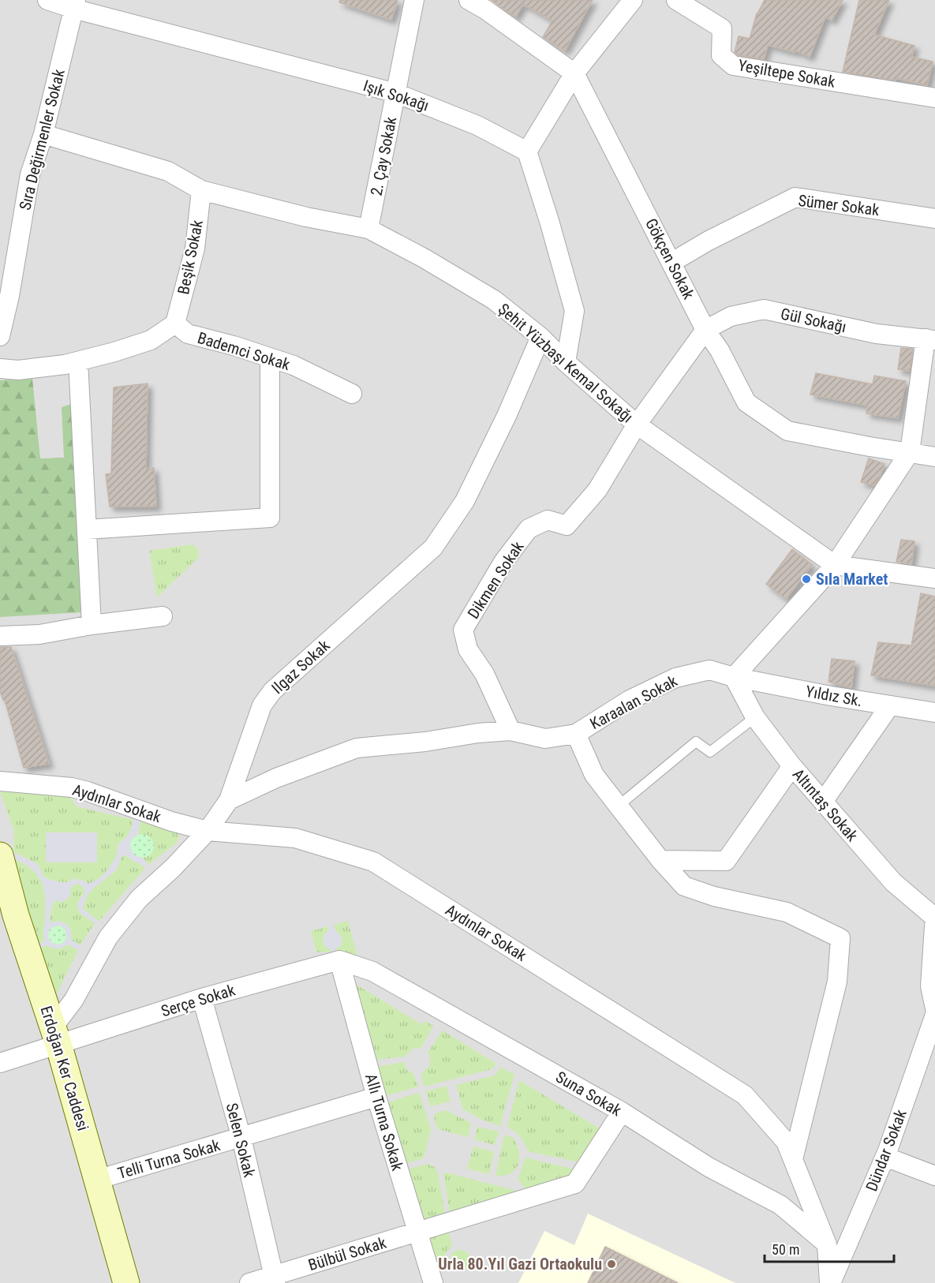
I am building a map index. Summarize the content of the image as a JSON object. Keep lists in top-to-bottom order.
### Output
{
  "streets": {
    "main road": ["Erdoğan Ker Caddesi"],
    "street": [
      "Yeşiltepe Sokak",
      "Işık Sokağı",
      "Sıra Değirmenler Sokak",
      "2. Çay Sokak",
      "Sümer Sokak",
      "Beşik Sokak",
      "Gökçen Sokak",
      "Gül Sokağı",
      "Bademci Sokak",
      "Şehit Yüzbaşı Kemal Sokağı",
      "Dikmen Sokak",
      "Ilgaz Sokak",
      "Yıldız Sk.",
      "Karaalan Sokak",
      "Aydınlar Sokak",
      "Altıntaş Sokak",
      "Serçe Sokak",
      "Suna Sokak",
      "Allı Turna Sokak",
      "Selen Sokak",
      "Dündar Sokak",
      "Telli Turna Sokak",
      "Bülbül Sokak"
    ]
  },
  "crossings": [
    ["Işık Sokağı", "Sıra Değirmenler Sokak"],
    ["Işık Sokağı", "2. Çay Sokak"],
    ["Sıra Değirmenler Sokak", "Şehit Yüzbaşı Kemal Sokağı"],
    ["2. Çay Sokak", "Şehit Yüzbaşı Kemal Sokağı"],
    ["Sümer Sokak", "Gökçen Sokak"],
    ["Beşik Sokak", "Bademci Sokak"],
    ["Beşik Sokak", "Şehit Yüzbaşı Kemal Sokağı"],
    ["Gökçen Sokak", "Gül Sokağı"],
    ["Gökçen Sokak", "Dikmen Sokak"],
    ["Gül Sokağı", "Dikmen Sokak"],
    ["Şehit Yüzbaşı Kemal Sokağı", "Dikmen Sokak"],
    ["Şehit Yüzbaşı Kemal Sokağı", "Ilgaz Sokak"],
    ["Dikmen Sokak", "Karaalan Sokak"],
    ["Ilgaz Sokak", "Karaalan Sokak"],
    ["Ilgaz Sokak", "Aydınlar Sokak"],
    ["Ilgaz Sokak", "Serçe Sokak"],
    ["Ilgaz Sokak", "Erdoğan Ker Caddesi"],
    ["Yıldız Sk.", "Karaalan Sokak"],
    ["Yıldız Sk.", "Altıntaş Sokak"],
    ["Karaalan Sokak", "Altıntaş Sokak"],
    ["Aydınlar Sokak", "Suna Sokak"],
    ["Aydınlar Sokak", "Dündar Sokak"],
    ["Serçe Sokak", "Erdoğan Ker Caddesi"],
    ["Serçe Sokak", "Suna Sokak"],
    ["Serçe Sokak", "Allı Turna Sokak"],
    ["Serçe Sokak", "Selen Sokak"],
    ["Erdoğan Ker Caddesi", "Telli Turna Sokak"],
    ["Suna Sokak", "Allı Turna Sokak"],
    ["Suna Sokak", "Bülbül Sokak"],
    ["Allı Turna Sokak", "Telli Turna Sokak"],
    ["Allı Turna Sokak", "Bülbül Sokak"],
    ["Selen Sokak", "Telli Turna Sokak"],
    ["Selen Sokak", "Bülbül Sokak"]
  ],
  "places": ["Sıla Market", "Urla 80.Yıl Gazi Ortaokulu"],
  "scale_bar": "50 m"
}
